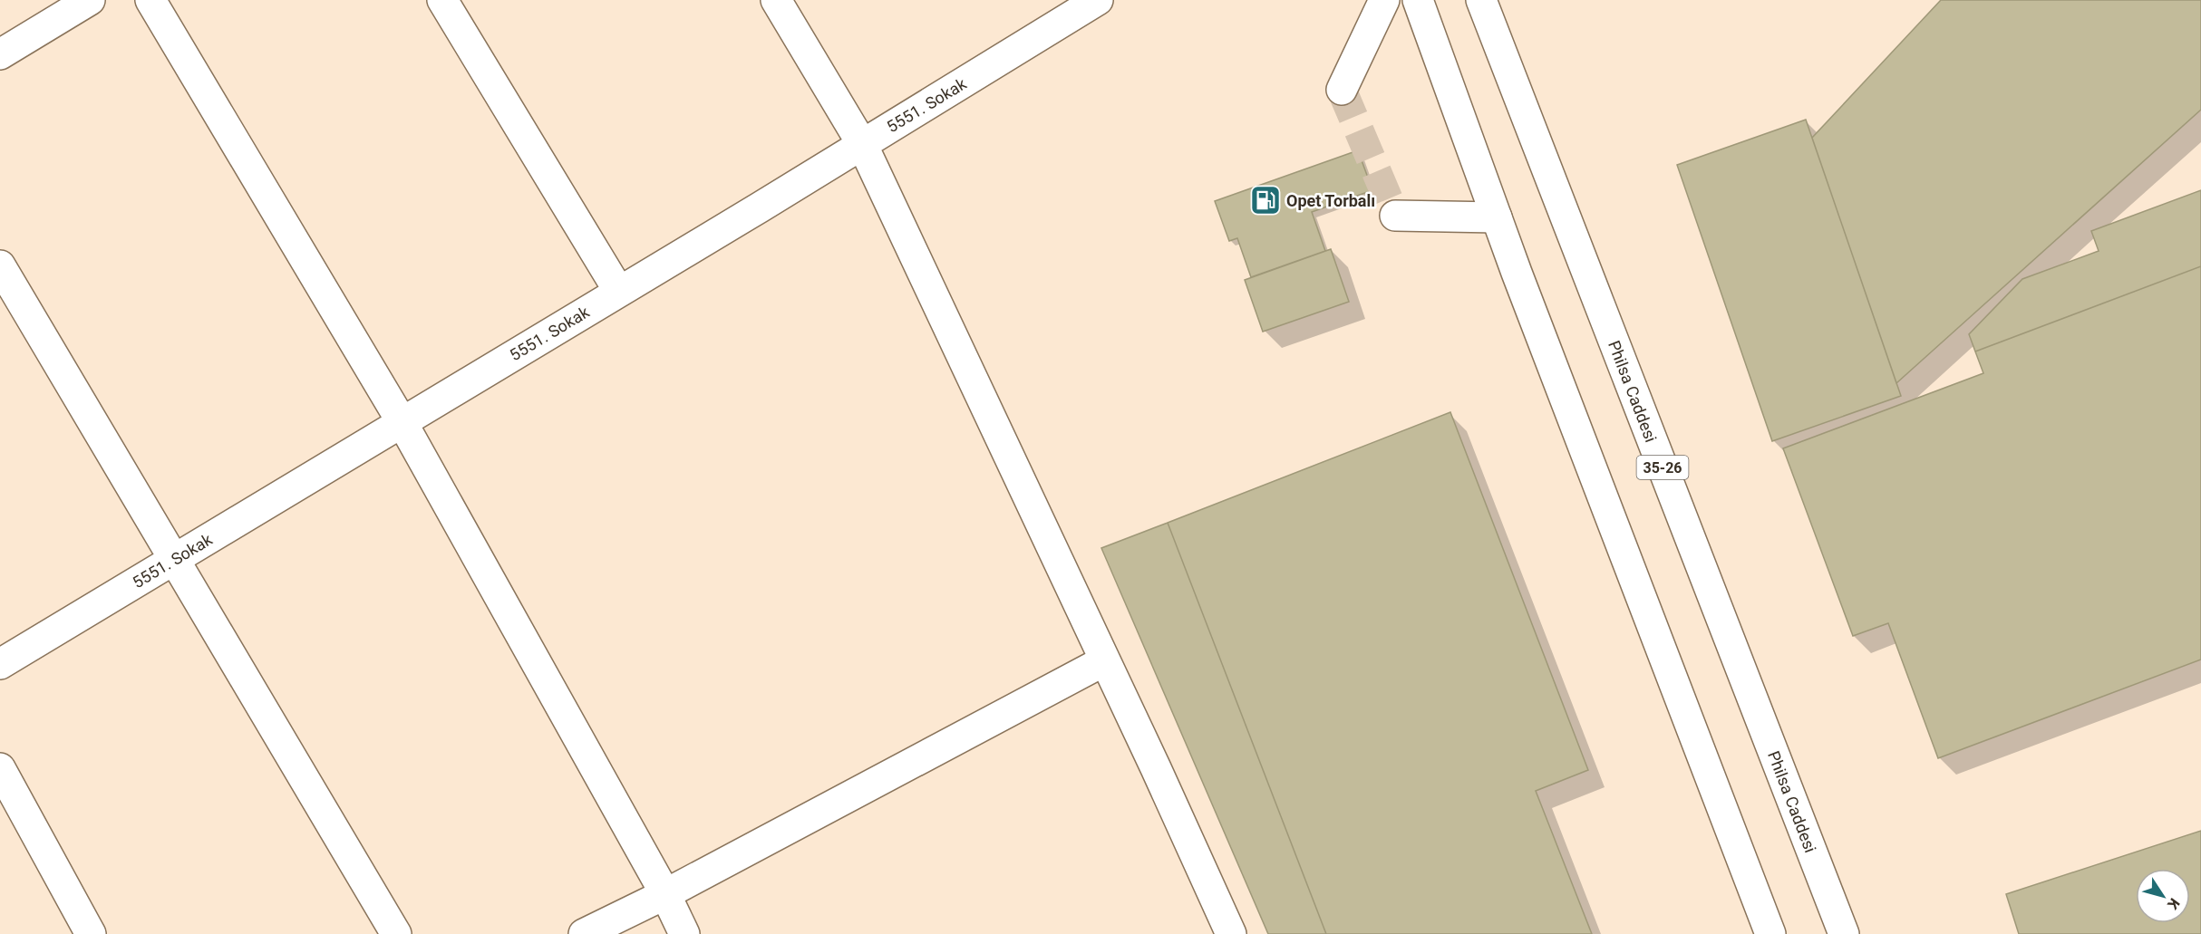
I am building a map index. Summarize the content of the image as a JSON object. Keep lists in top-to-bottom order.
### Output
{
  "streets": {
    "street": ["5551. Sokak", "Philsa Caddesi", "35-26"]
  },
  "places": {
    "fuel station": ["Opet Torbalı"]
  },
  "north": "bottom right"
}
